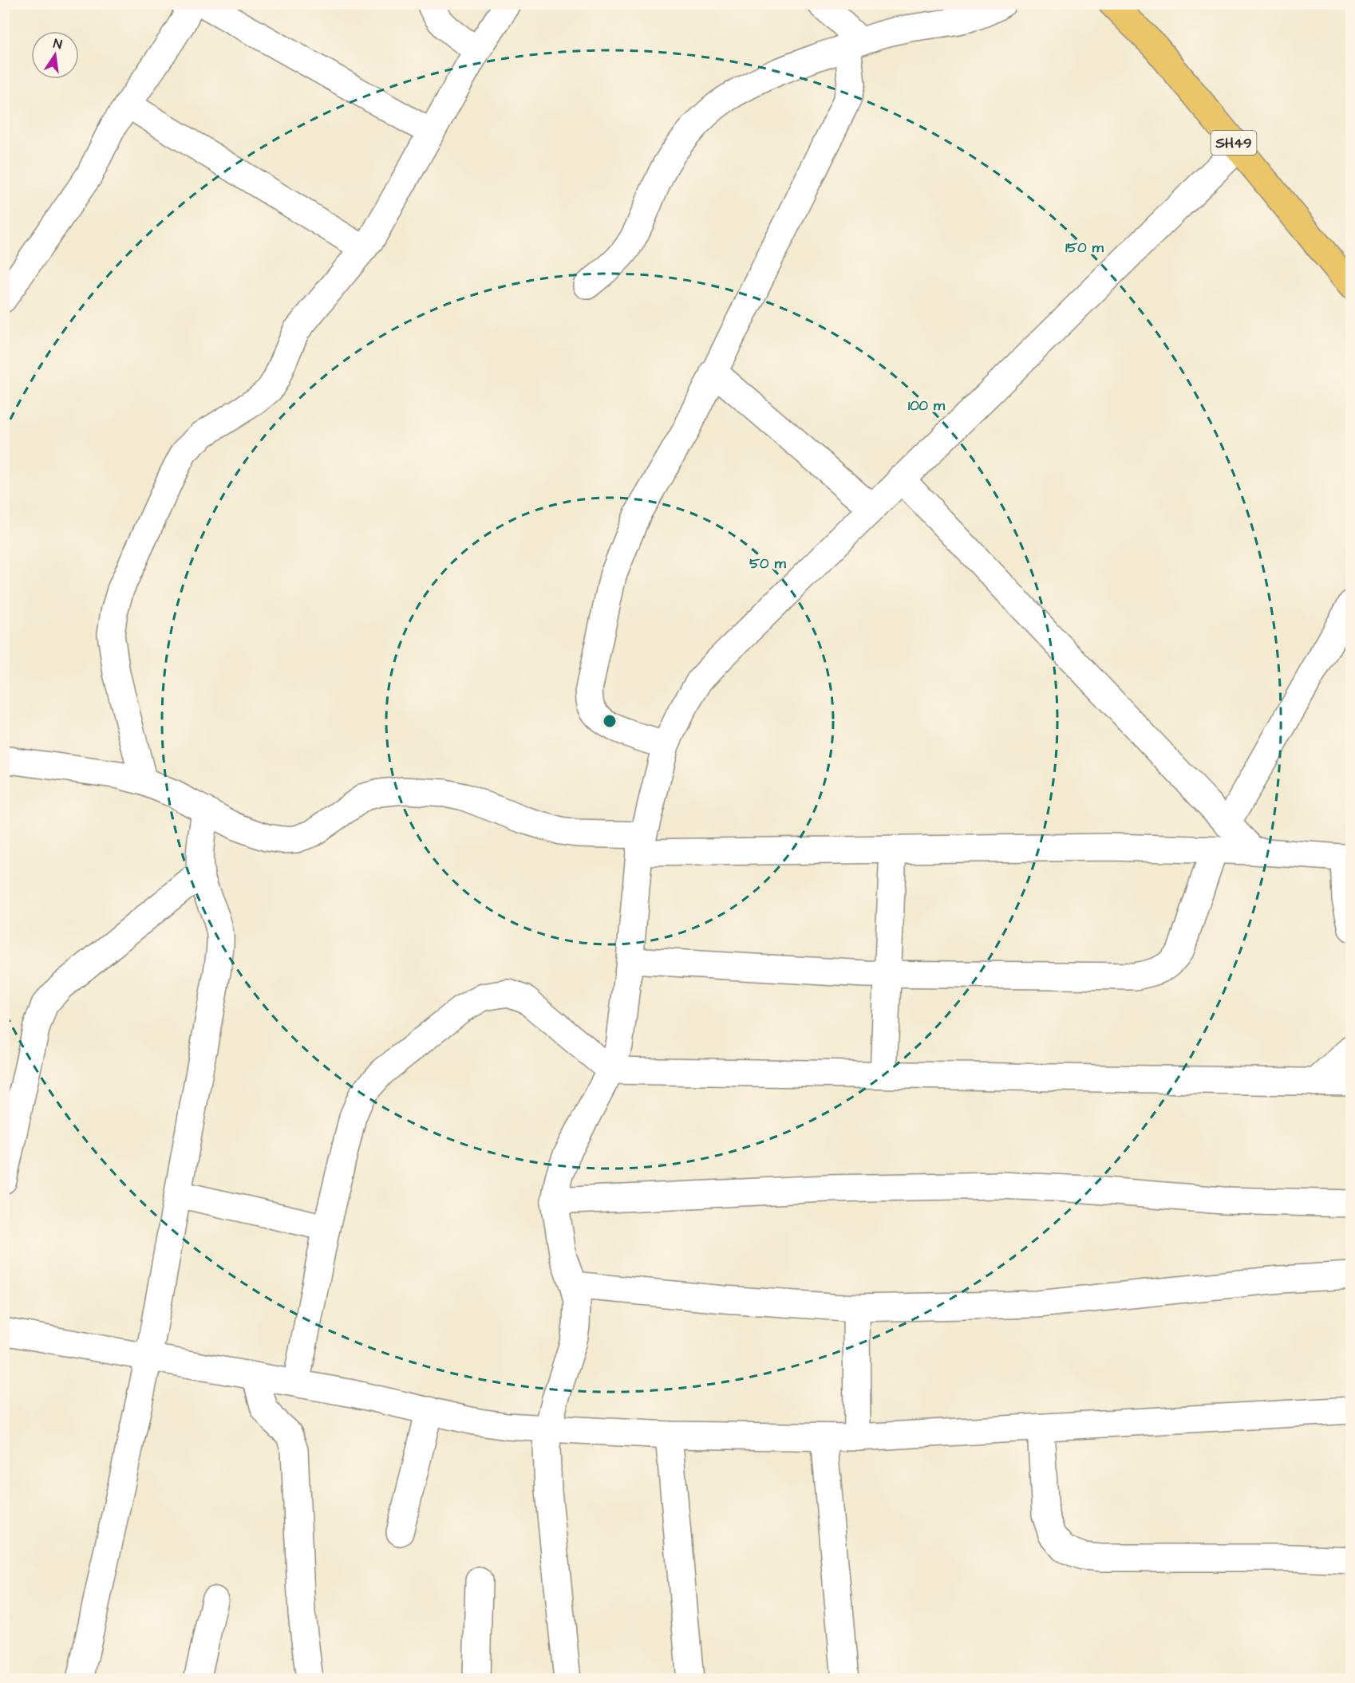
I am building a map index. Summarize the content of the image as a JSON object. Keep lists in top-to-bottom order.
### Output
{
  "streets": {
    "main road": ["SH49"]
  },
  "north": "top",
  "rings": ["150 m", "100 m", "50 m"]
}
